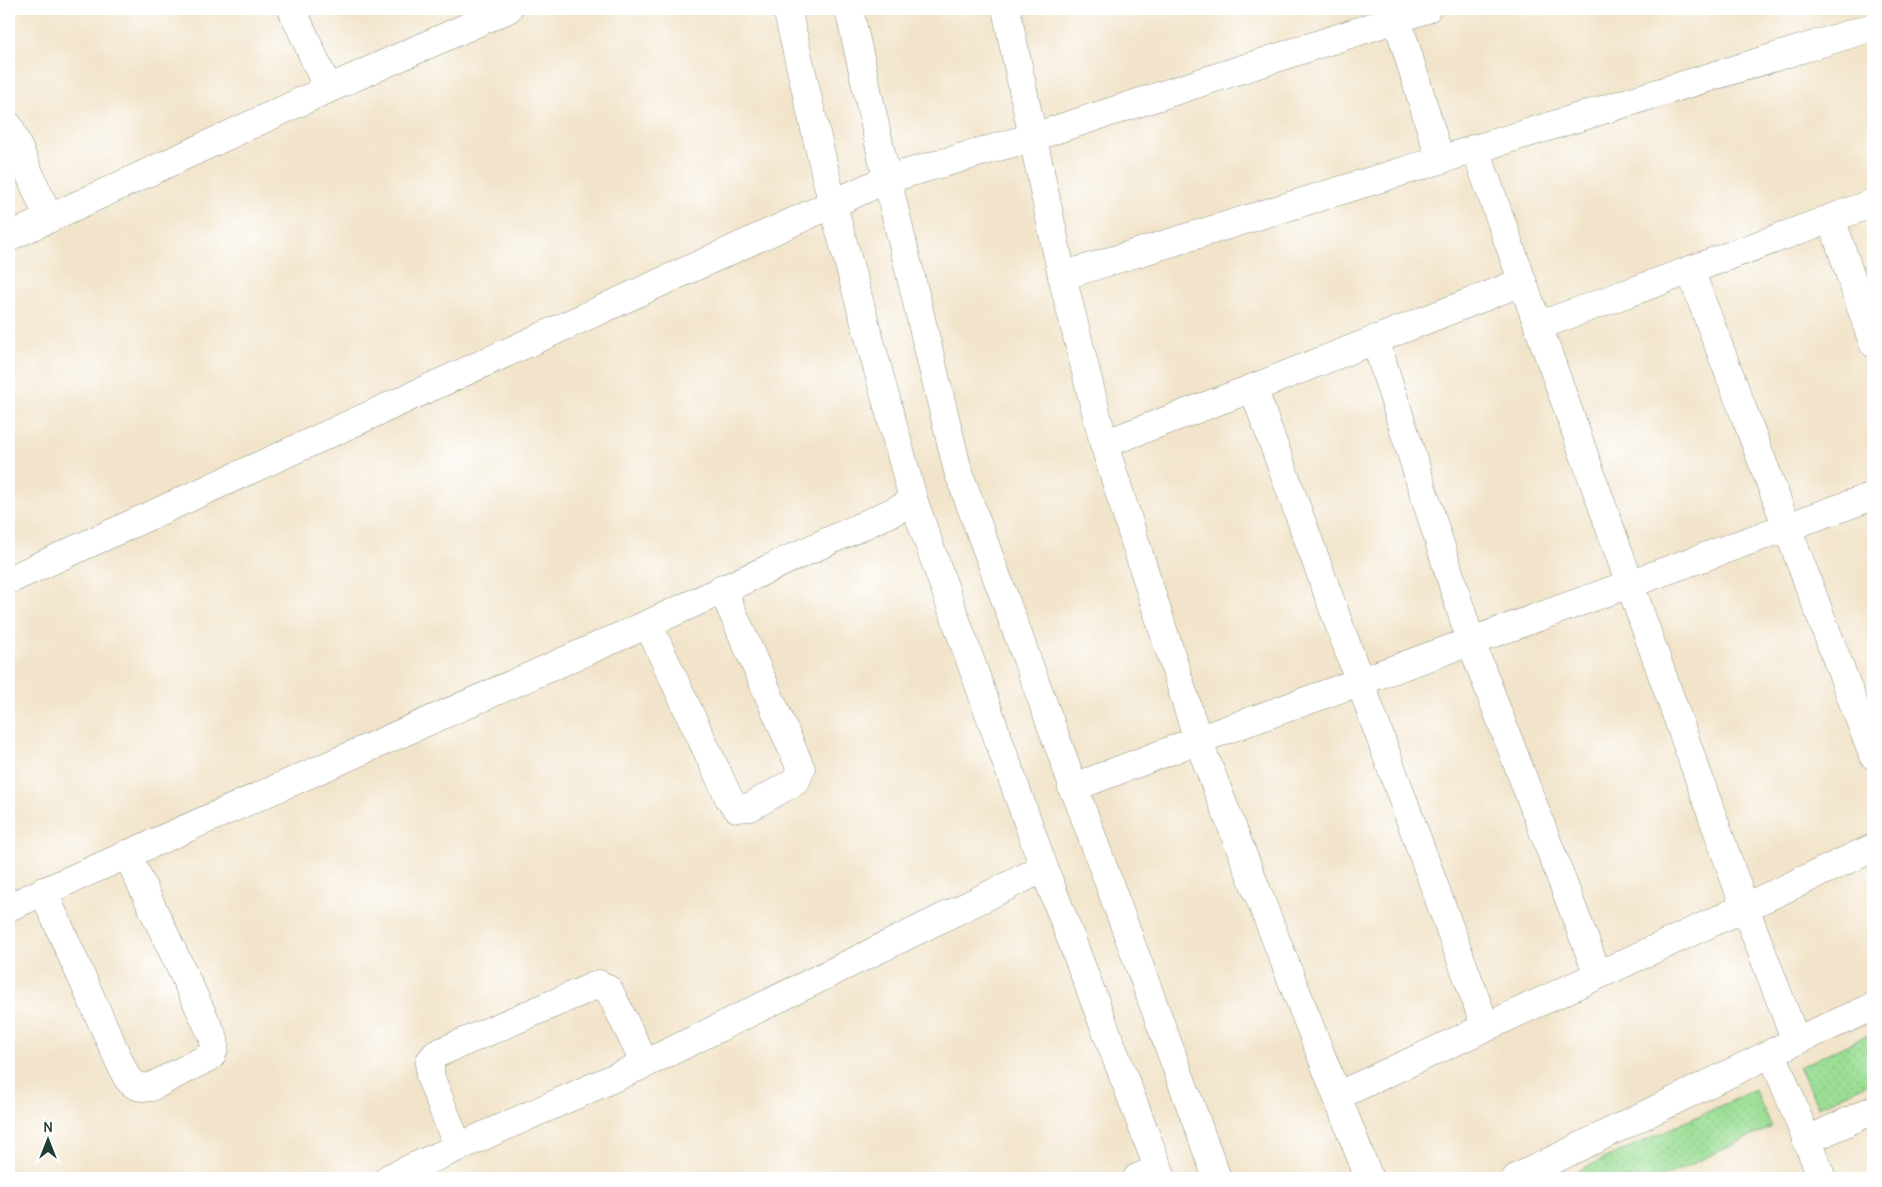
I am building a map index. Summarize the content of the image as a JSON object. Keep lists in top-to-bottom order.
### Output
{
  "north": "top"
}
